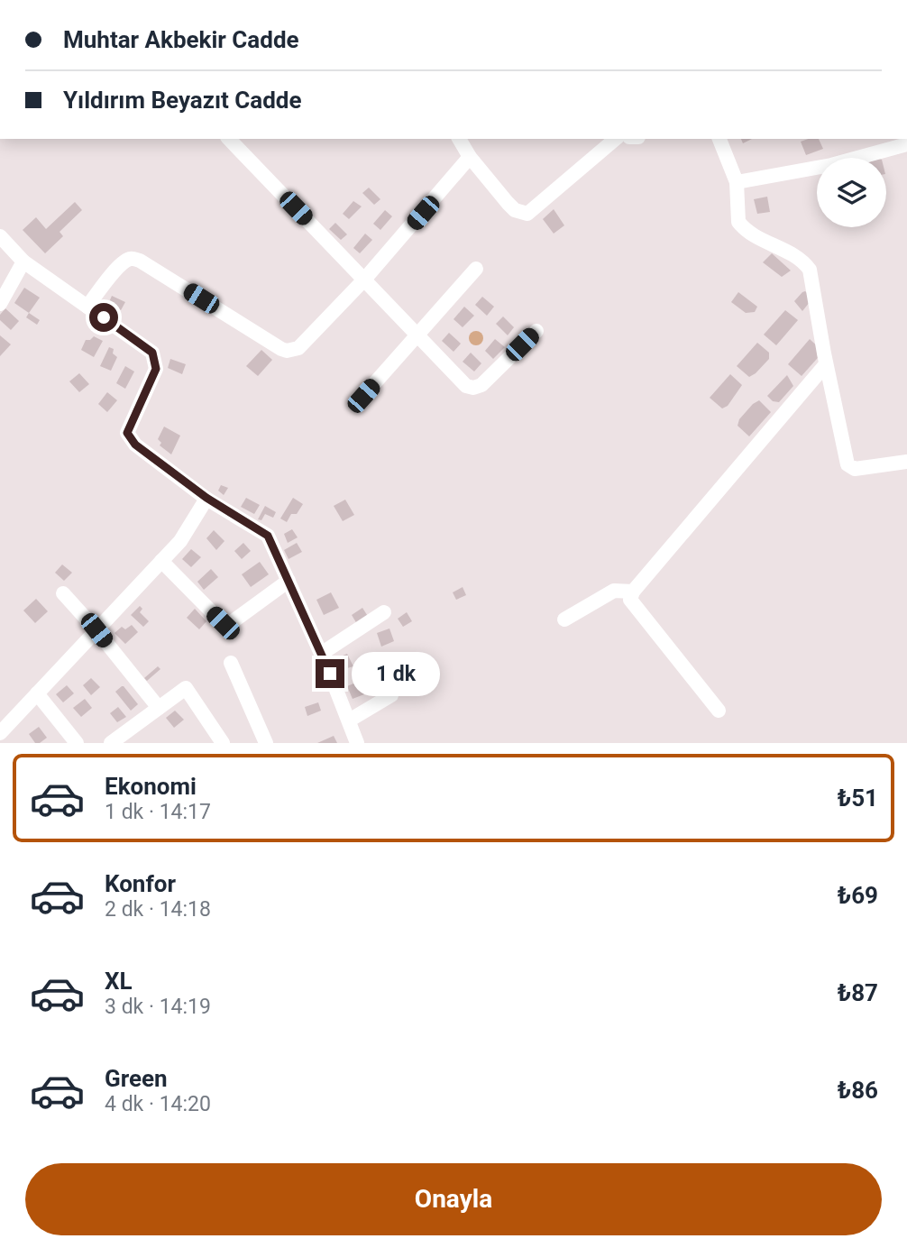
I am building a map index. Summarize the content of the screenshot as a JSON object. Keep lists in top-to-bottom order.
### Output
{
  "page": {
    "banner": ["Muhtar Akbekir Cadde", "Yıldırım Beyazıt Cadde"],
    "bubble": "1 dk",
    "list": [
      {
        "name": "Ekonomi",
        "note": "1 dk · 14:17",
        "value": "₺51"
      },
      {
        "name": "Konfor",
        "note": "2 dk · 14:18",
        "value": "₺69"
      },
      {
        "name": "XL",
        "note": "3 dk · 14:19",
        "value": "₺87"
      },
      {
        "name": "Green",
        "note": "4 dk · 14:20",
        "value": "₺86"
      }
    ],
    "buttons": "Onayla"
  }
}
